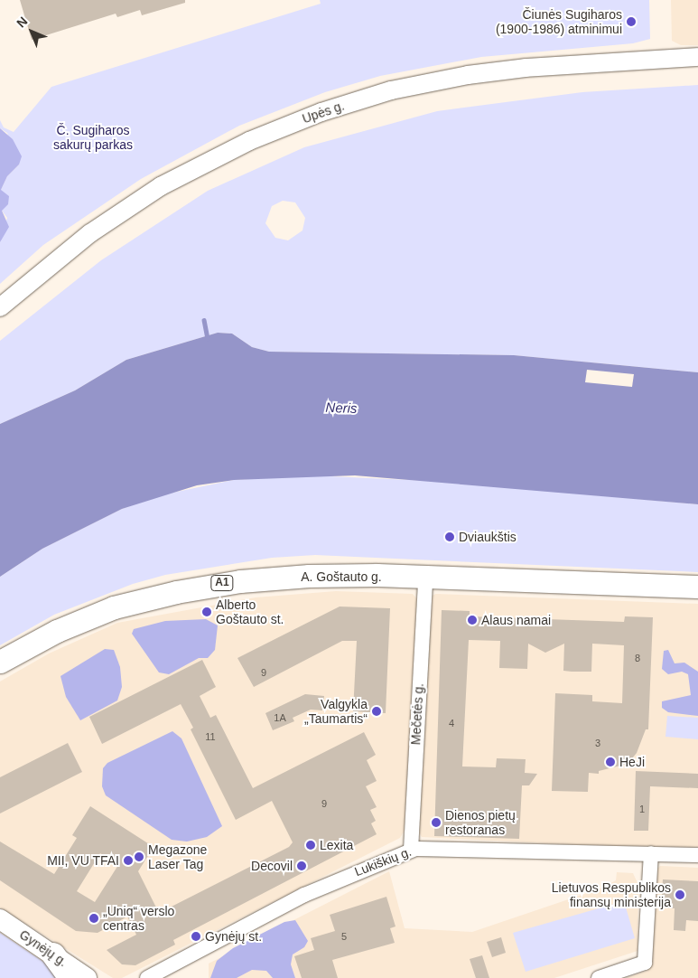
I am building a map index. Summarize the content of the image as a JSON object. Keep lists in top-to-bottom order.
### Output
{
  "streets": {
    "main road": ["A. Goštauto g.", "A1", "Gynėjų g."],
    "street": ["Upės g.", "Mečetės g.", "Lukiškių g."]
  },
  "crossings": [
    ["A. Goštauto g.", "Mečetės g."],
    ["Mečetės g.", "Lukiškių g."]
  ],
  "water": ["Neris"],
  "parks": ["Č. Sugiharos sakurų parkas"],
  "places": [
    "Čiunės Sugiharos (1900-1986) atminimui",
    "Dviaukštis",
    "Alberto Goštauto st.",
    "Alaus namai",
    "Valgykla „Taumartis“",
    "HeJi",
    "Dienos pietų restoranas",
    "Lexita",
    "Megazone Laser Tag",
    "MII, VU TFAI",
    "Decovil",
    "Lietuvos Respublikos finansų ministerija",
    "„Uniq“ verslo centras",
    "Gynėjų st."
  ],
  "house_numbers": [
    "8",
    "9",
    "1A",
    "4",
    "11",
    "3",
    "9",
    "1",
    "5"
  ],
  "north": "top left"
}
